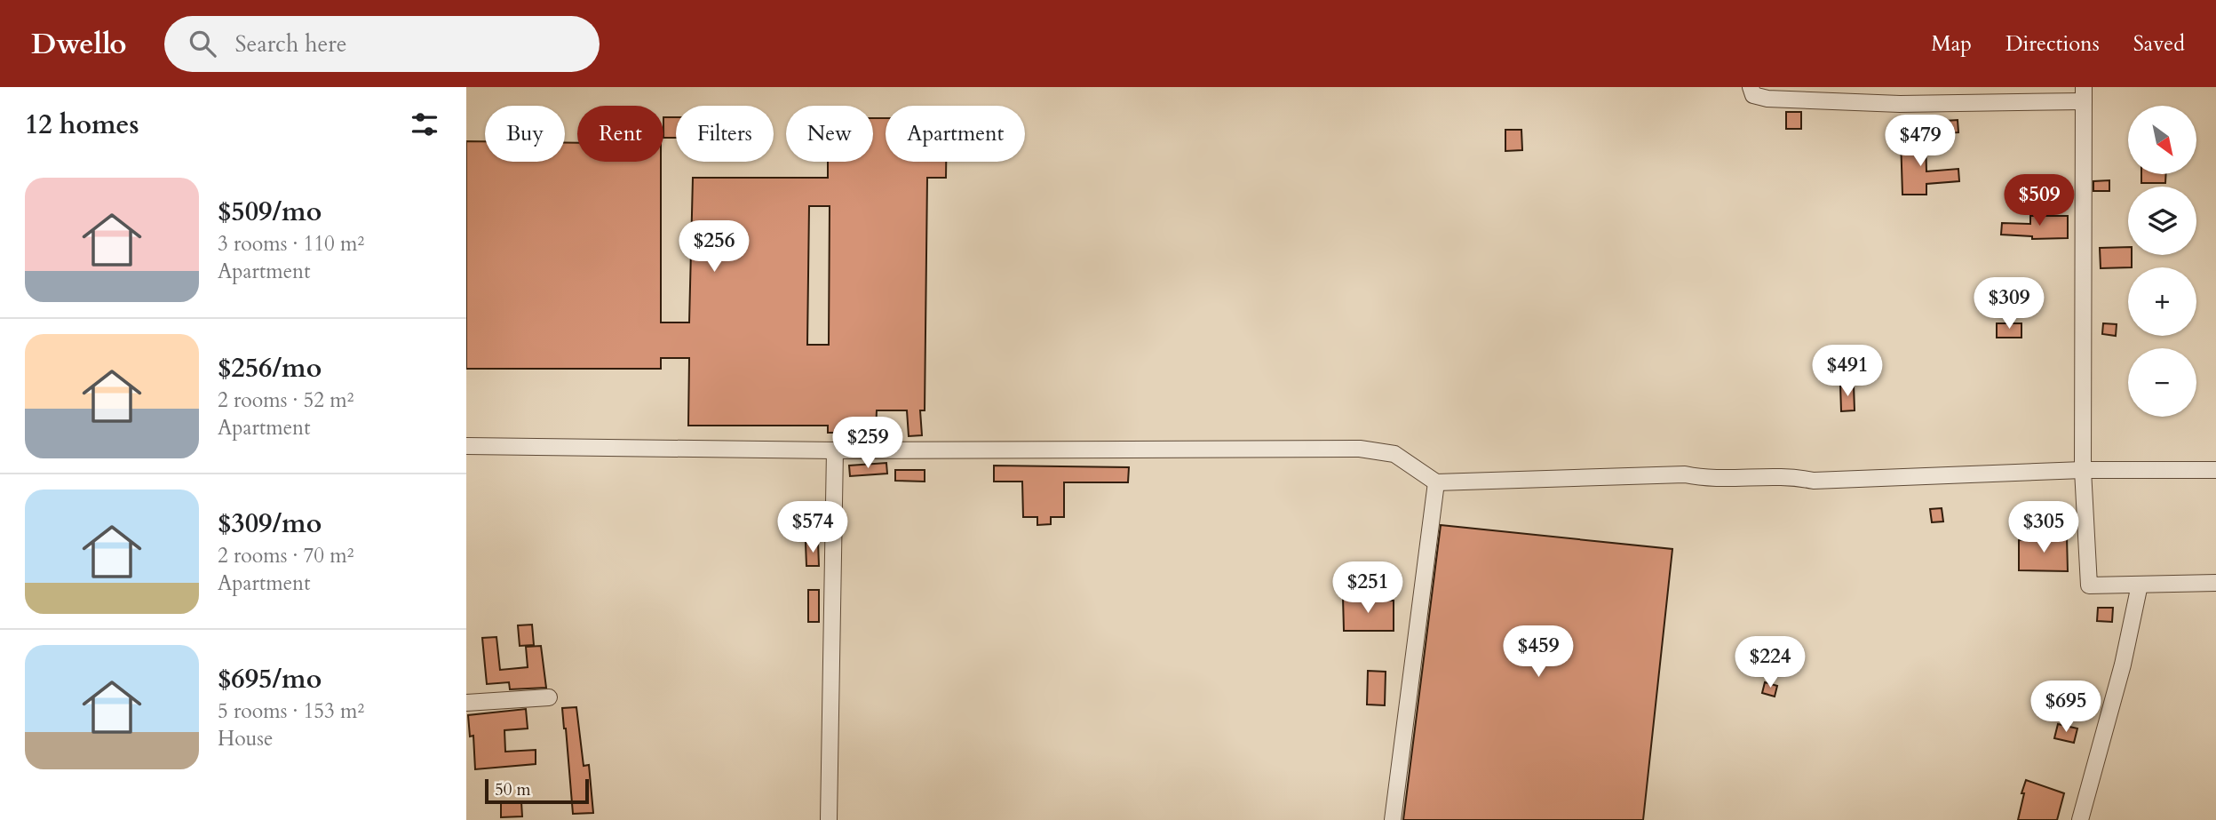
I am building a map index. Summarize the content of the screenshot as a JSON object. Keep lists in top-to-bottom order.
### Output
{
  "scale_bar": "50 m",
  "north": "bottom right",
  "page": {
    "header": "Dwello",
    "search": "Search here",
    "nav": ["Map", "Directions", "Saved"],
    "heading": "12 homes",
    "map_buttons": ["+", "−"],
    "chip": [
      "Buy",
      "Rent",
      "Filters",
      "New",
      "Apartment"
    ],
    "price": [
      "$479",
      "$509",
      "$256",
      "$309",
      "$491",
      "$259",
      "$574",
      "$305",
      "$251",
      "$459",
      "$224",
      "$695"
    ],
    "list": [
      {
        "name": "$509/mo",
        "note": "3 rooms · 110 m² · Apartment"
      },
      {
        "name": "$256/mo",
        "note": "2 rooms · 52 m² · Apartment"
      },
      {
        "name": "$309/mo",
        "note": "2 rooms · 70 m² · Apartment"
      },
      {
        "name": "$695/mo",
        "note": "5 rooms · 153 m² · House"
      }
    ],
    "scale": "50 m"
  }
}
